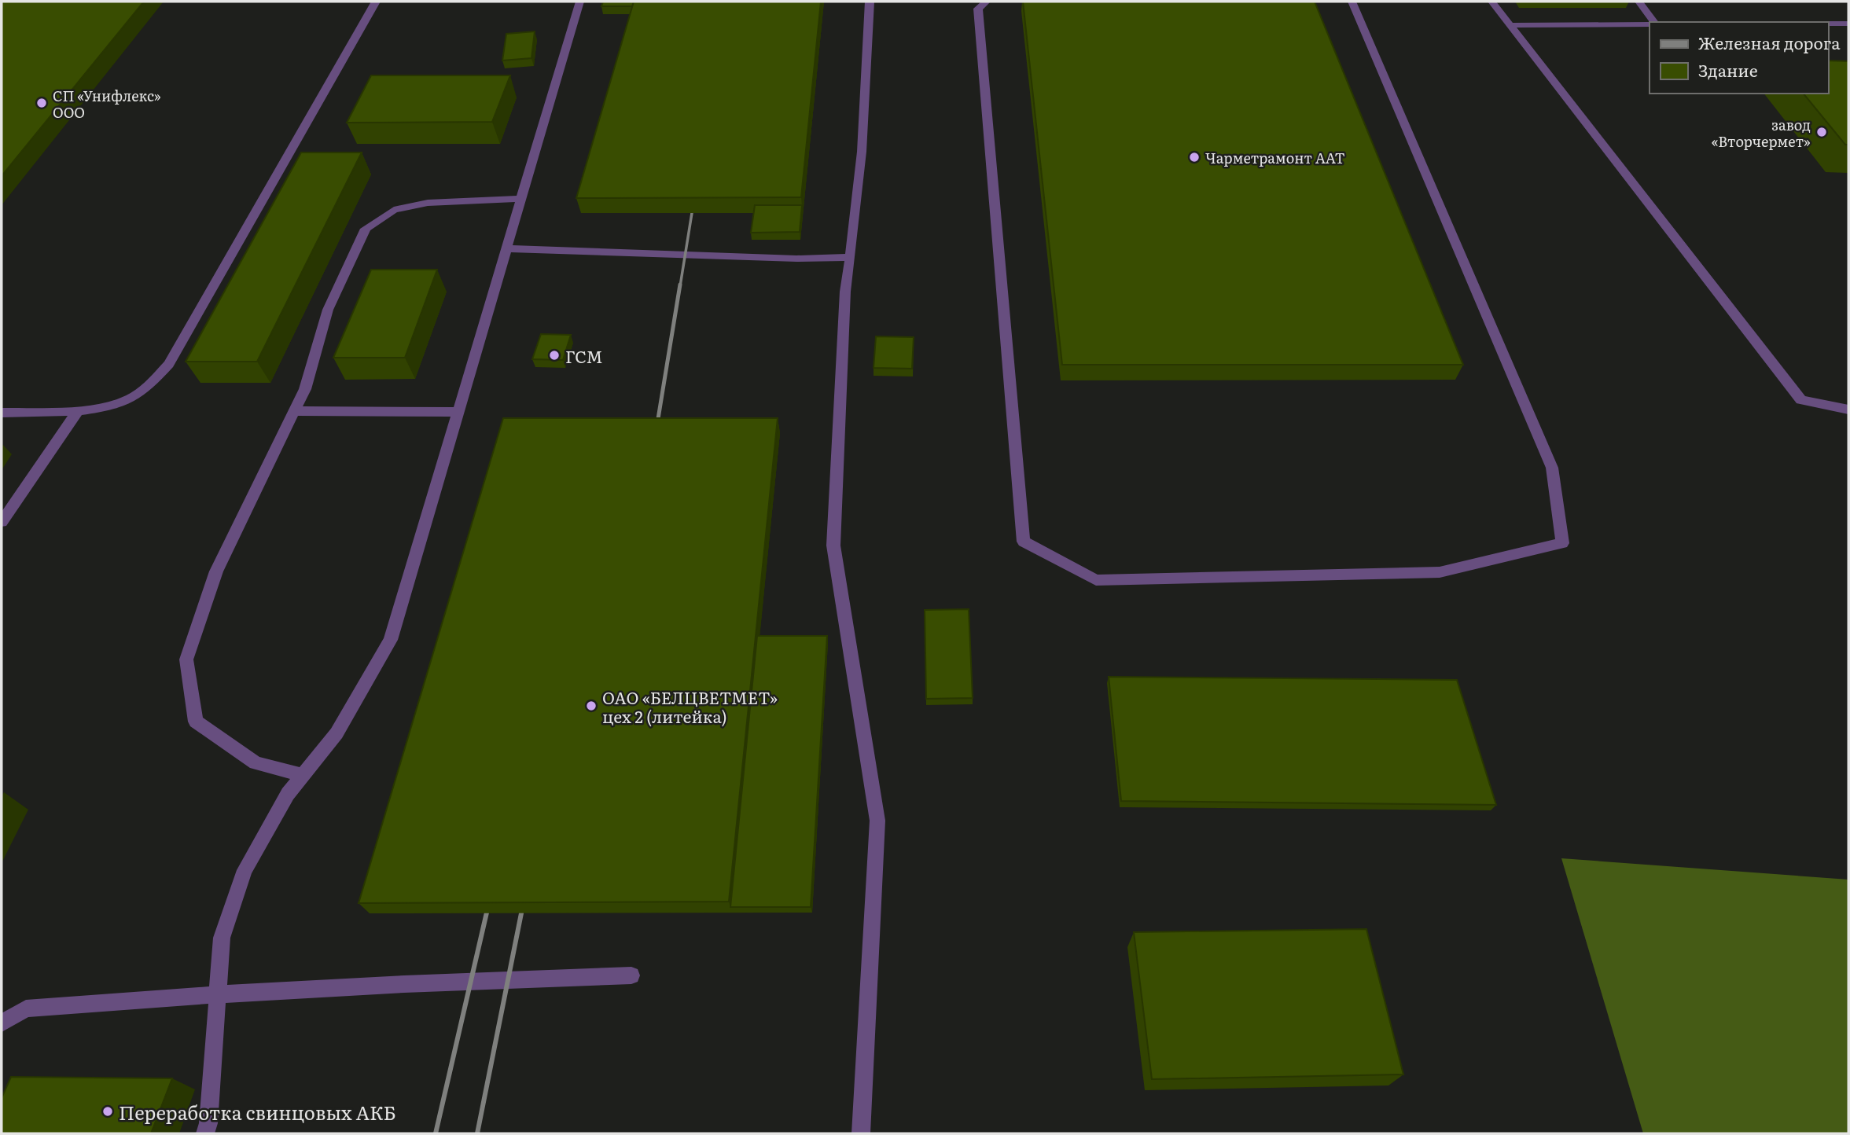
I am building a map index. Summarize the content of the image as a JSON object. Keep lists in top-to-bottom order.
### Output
{
  "places": [
    "СП «Унифлекс» ООО",
    "завод «Вторчермет»",
    "Чарметрамонт ААТ",
    "ГСМ",
    "ОАО «БЕЛЦВЕТМЕТ» цех 2 (литейка)",
    "Переработка свинцовых АКБ"
  ],
  "legend": ["Железная дорога", "Здание"]
}
